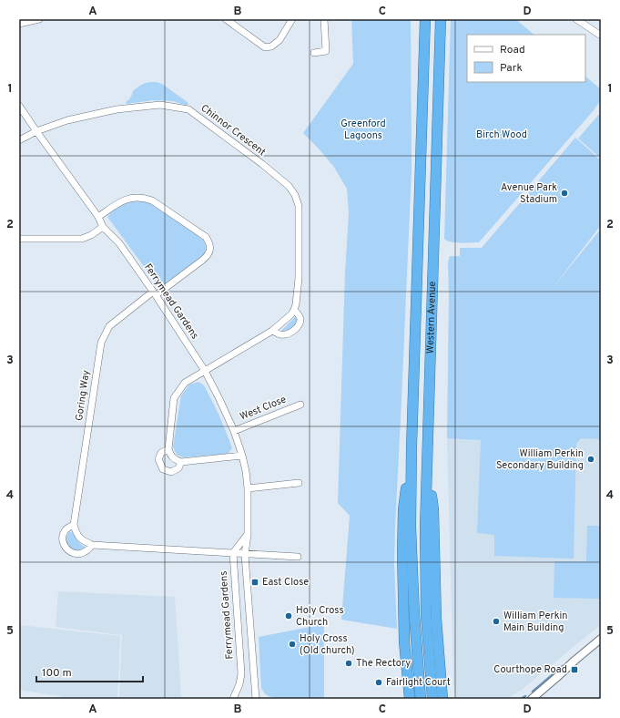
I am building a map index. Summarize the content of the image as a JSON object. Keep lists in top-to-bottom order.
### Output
{
  "streets": {
    "highway": ["Western Avenue"],
    "street": [
      "Chinnor Crescent",
      "Ferrymead Gardens",
      "Goring Way",
      "West Close"
    ]
  },
  "crossings": [
    ["Chinnor Crescent", "Ferrymead Gardens"],
    ["Ferrymead Gardens", "Goring Way"],
    ["Ferrymead Gardens", "West Close"]
  ],
  "parks": ["Greenford Lagoons", "Birch Wood"],
  "places": {
    "other": [
      "Avenue Park Stadium",
      "William Perkin Secondary Building",
      "Holy Cross Church",
      "William Perkin Main Building",
      "Holy Cross (Old church)",
      "The Rectory",
      "Fairlight Court"
    ],
    "transit": ["East Close", "Courthope Road"]
  },
  "legend": ["Road", "Park"],
  "scale_bar": "100 m",
  "grid": {
    "columns": [
      "A",
      "B",
      "C",
      "D"
    ],
    "rows": [
      "1",
      "2",
      "3",
      "4",
      "5"
    ]
  }
}
